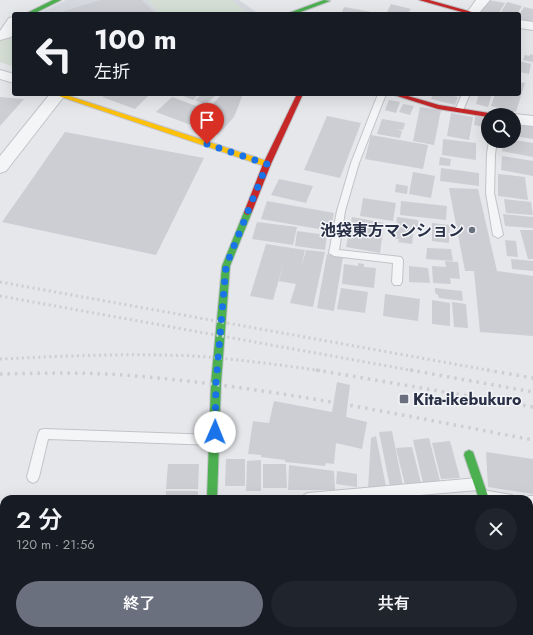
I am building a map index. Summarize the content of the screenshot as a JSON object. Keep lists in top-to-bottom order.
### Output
{
  "places": {
    "other": ["池袋東方マンション"],
    "transit": ["Kita-ikebukuro"]
  },
  "page": {
    "turn": ["100 m", "左折"],
    "heading": ["2 分", "120 m · 21:56"],
    "buttons": ["終了", "共有"]
  }
}
